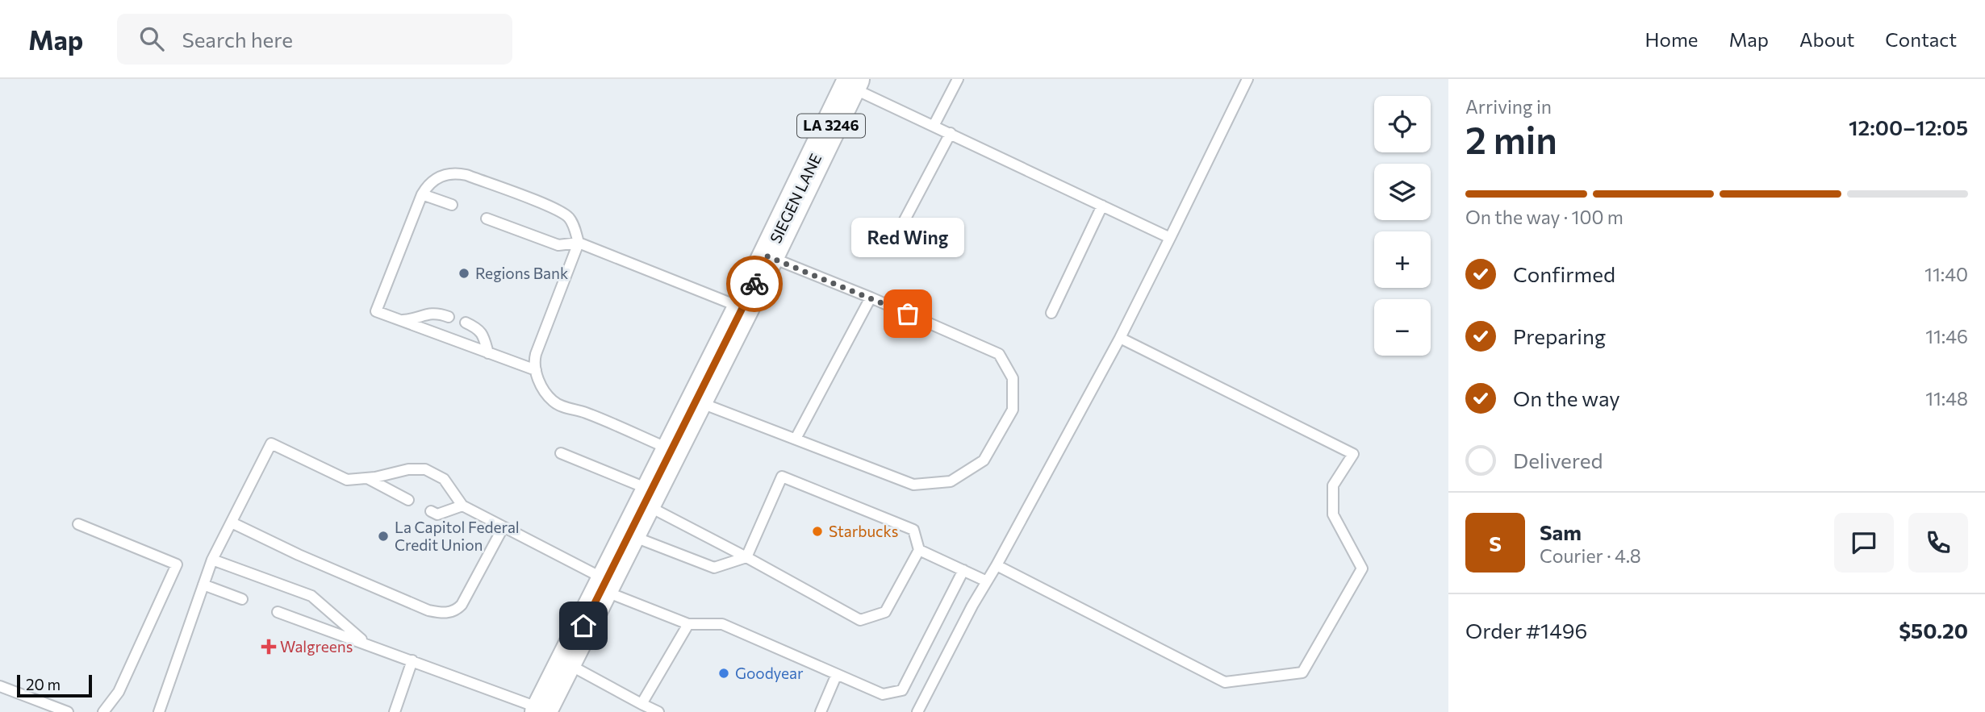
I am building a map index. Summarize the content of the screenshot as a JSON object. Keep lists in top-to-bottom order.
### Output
{
  "streets": {
    "main road": ["LA 3246", "SIEGEN LANE"]
  },
  "places": {
    "other": [
      "Regions Bank",
      "Red Wing",
      "Starbucks",
      "La Capitol Federal Credit Union",
      "Goodyear"
    ],
    "health": ["Walgreens"]
  },
  "scale_bar": "20 m",
  "page": {
    "header": "Map",
    "search": "Search here",
    "nav": [
      "Home",
      "Map",
      "About",
      "Contact"
    ],
    "heading": ["2 min", "Arriving in", "12:00–12:05"],
    "panel": [
      "Sam",
      "Courier · 4.8",
      "Order #1496",
      "$50.20"
    ],
    "map_buttons": ["+", "−"],
    "bar": "On the way · 100 m",
    "bubble": "Red Wing",
    "list": [
      ["Confirmed", "11:40"],
      ["Preparing", "11:46"],
      ["On the way", "11:48"],
      "Delivered"
    ],
    "round": "S",
    "scale": "20 m"
  }
}
